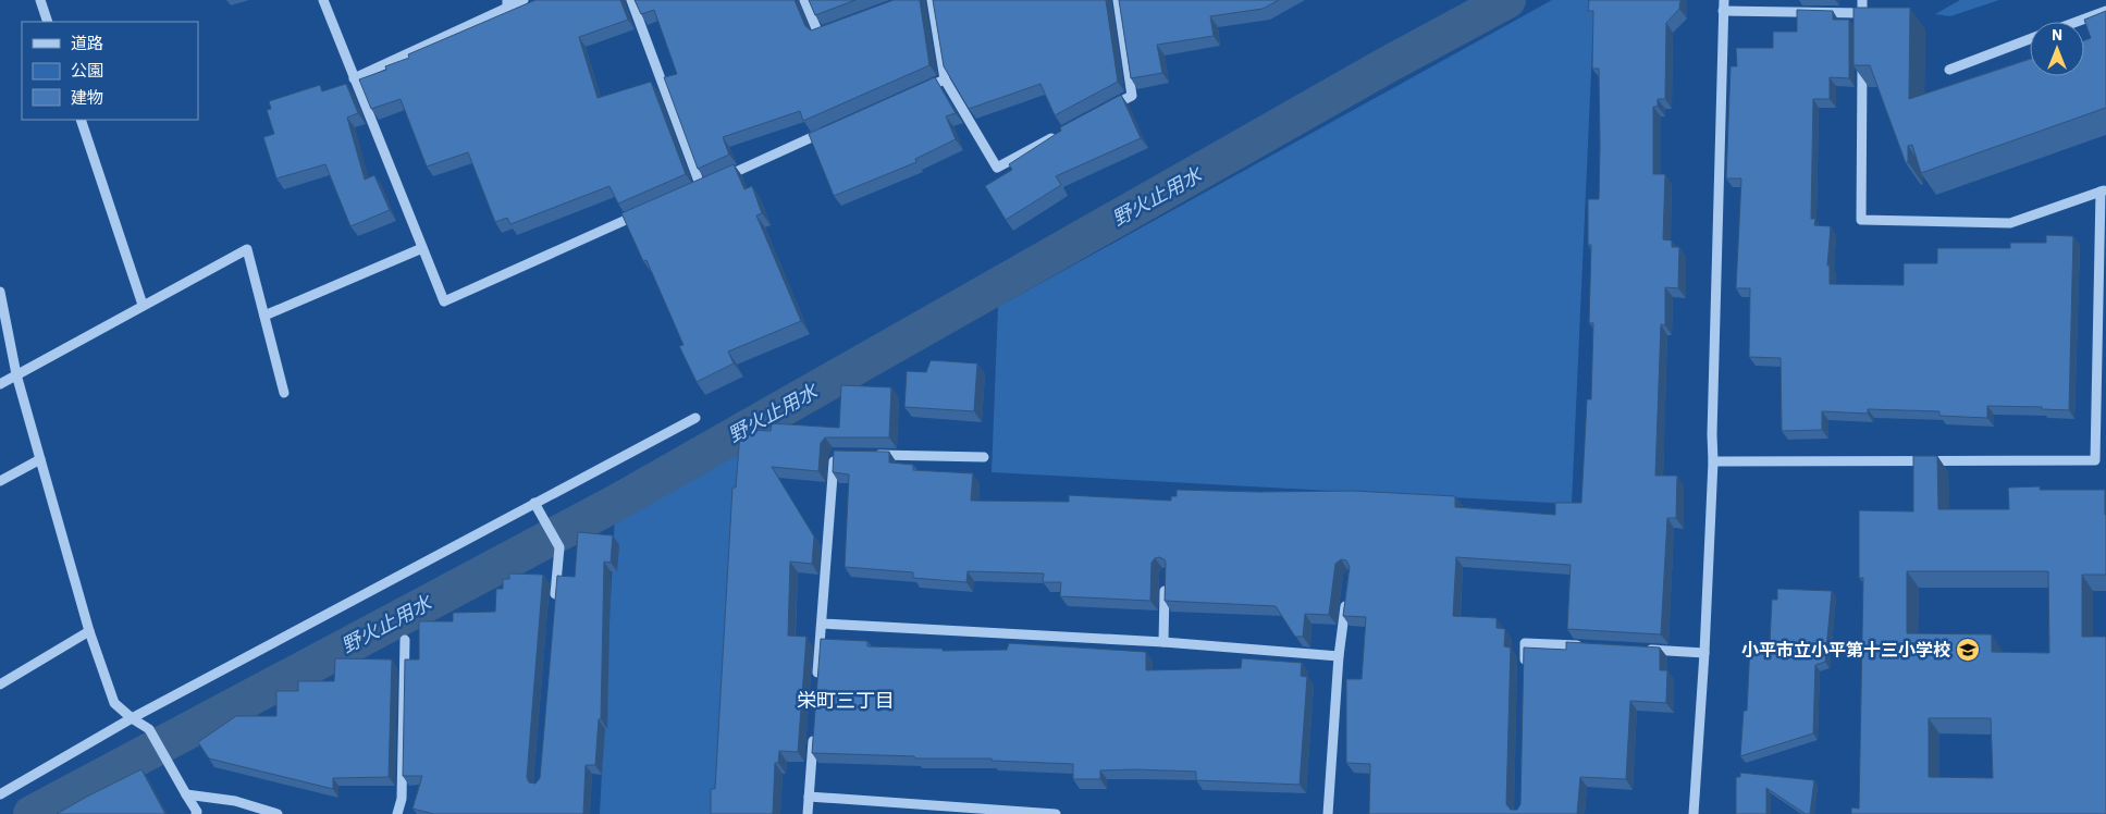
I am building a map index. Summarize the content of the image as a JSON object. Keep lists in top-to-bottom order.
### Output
{
  "districts": ["栄町三丁目"],
  "water": ["野火止用水"],
  "places": {
    "school or university": ["小平市立小平第十三小学校"]
  },
  "legend": ["道路", "公園", "建物"],
  "north": "top"
}
